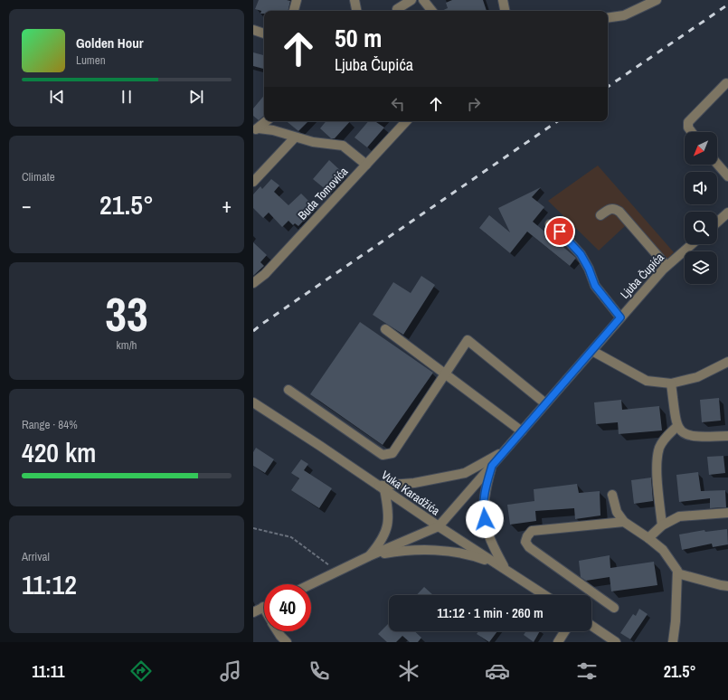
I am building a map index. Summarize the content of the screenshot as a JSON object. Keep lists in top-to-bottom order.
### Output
{
  "streets": {
    "street": ["Buda Tomovića", "Ljuba Čupića", "Vuka Karadžića"]
  },
  "crossings": [
    ["Ljuba Čupića", "Vuka Karadžića"]
  ],
  "north": "bottom left",
  "page": {
    "turn": ["50 m", "Ljuba Čupića"],
    "song": ["Golden Hour", "Lumen"],
    "tile": [
      "Climate",
      ["33", "km/h"],
      ["Range · 84%", "420 km"],
      ["Arrival", "11:12"]
    ],
    "heat": ["−", "21.5°", "+"],
    "limit": "40",
    "trip": "11:12 · 1 min · 260 m",
    "tabs": ["11:11", "21.5°"]
  }
}
